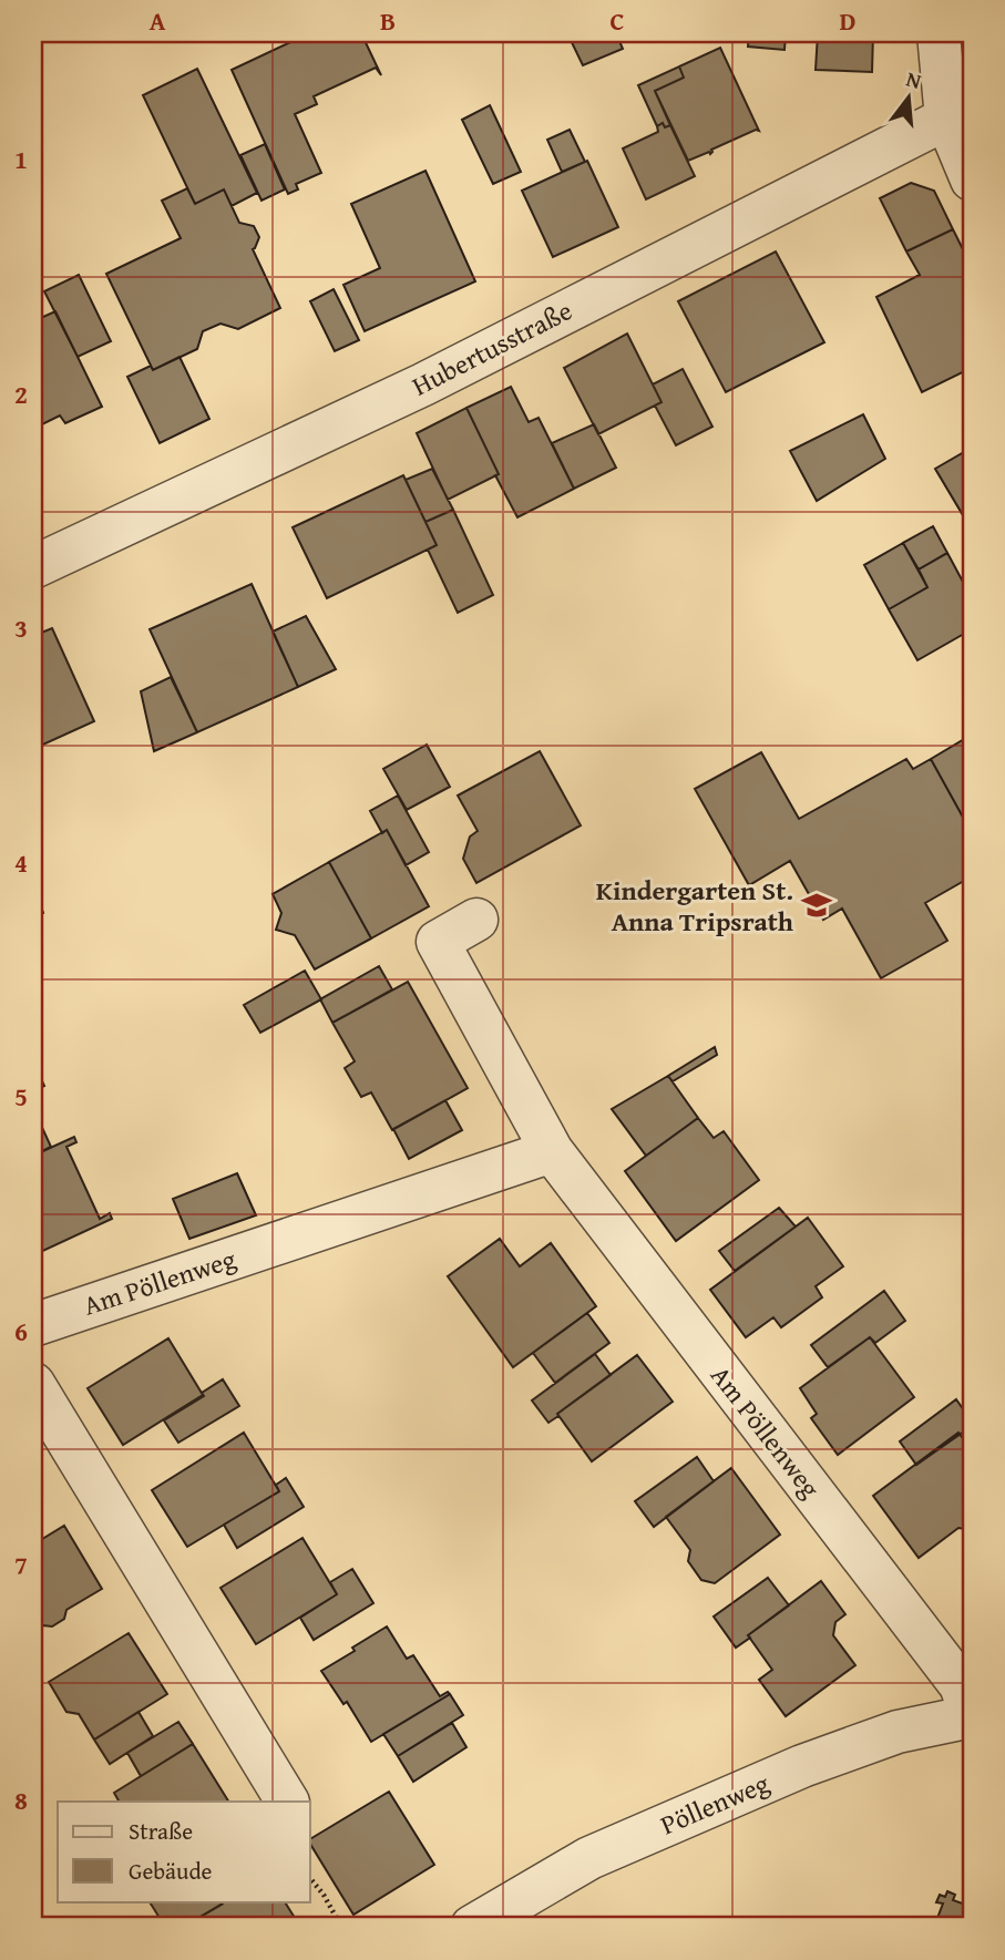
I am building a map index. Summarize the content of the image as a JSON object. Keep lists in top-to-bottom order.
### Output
{
  "streets": {
    "street": ["Hubertusstraße", "Am Pöllenweg", "Pöllenweg"]
  },
  "crossings": [
    ["Am Pöllenweg", "Pöllenweg"]
  ],
  "places": {
    "school or university": ["Kindergarten St. Anna Tripsrath"]
  },
  "legend": ["Straße", "Gebäude"],
  "north": "top",
  "grid": {
    "columns": [
      "A",
      "B",
      "C",
      "D"
    ],
    "rows": [
      "1",
      "2",
      "3",
      "4",
      "5",
      "6",
      "7",
      "8"
    ]
  }
}
